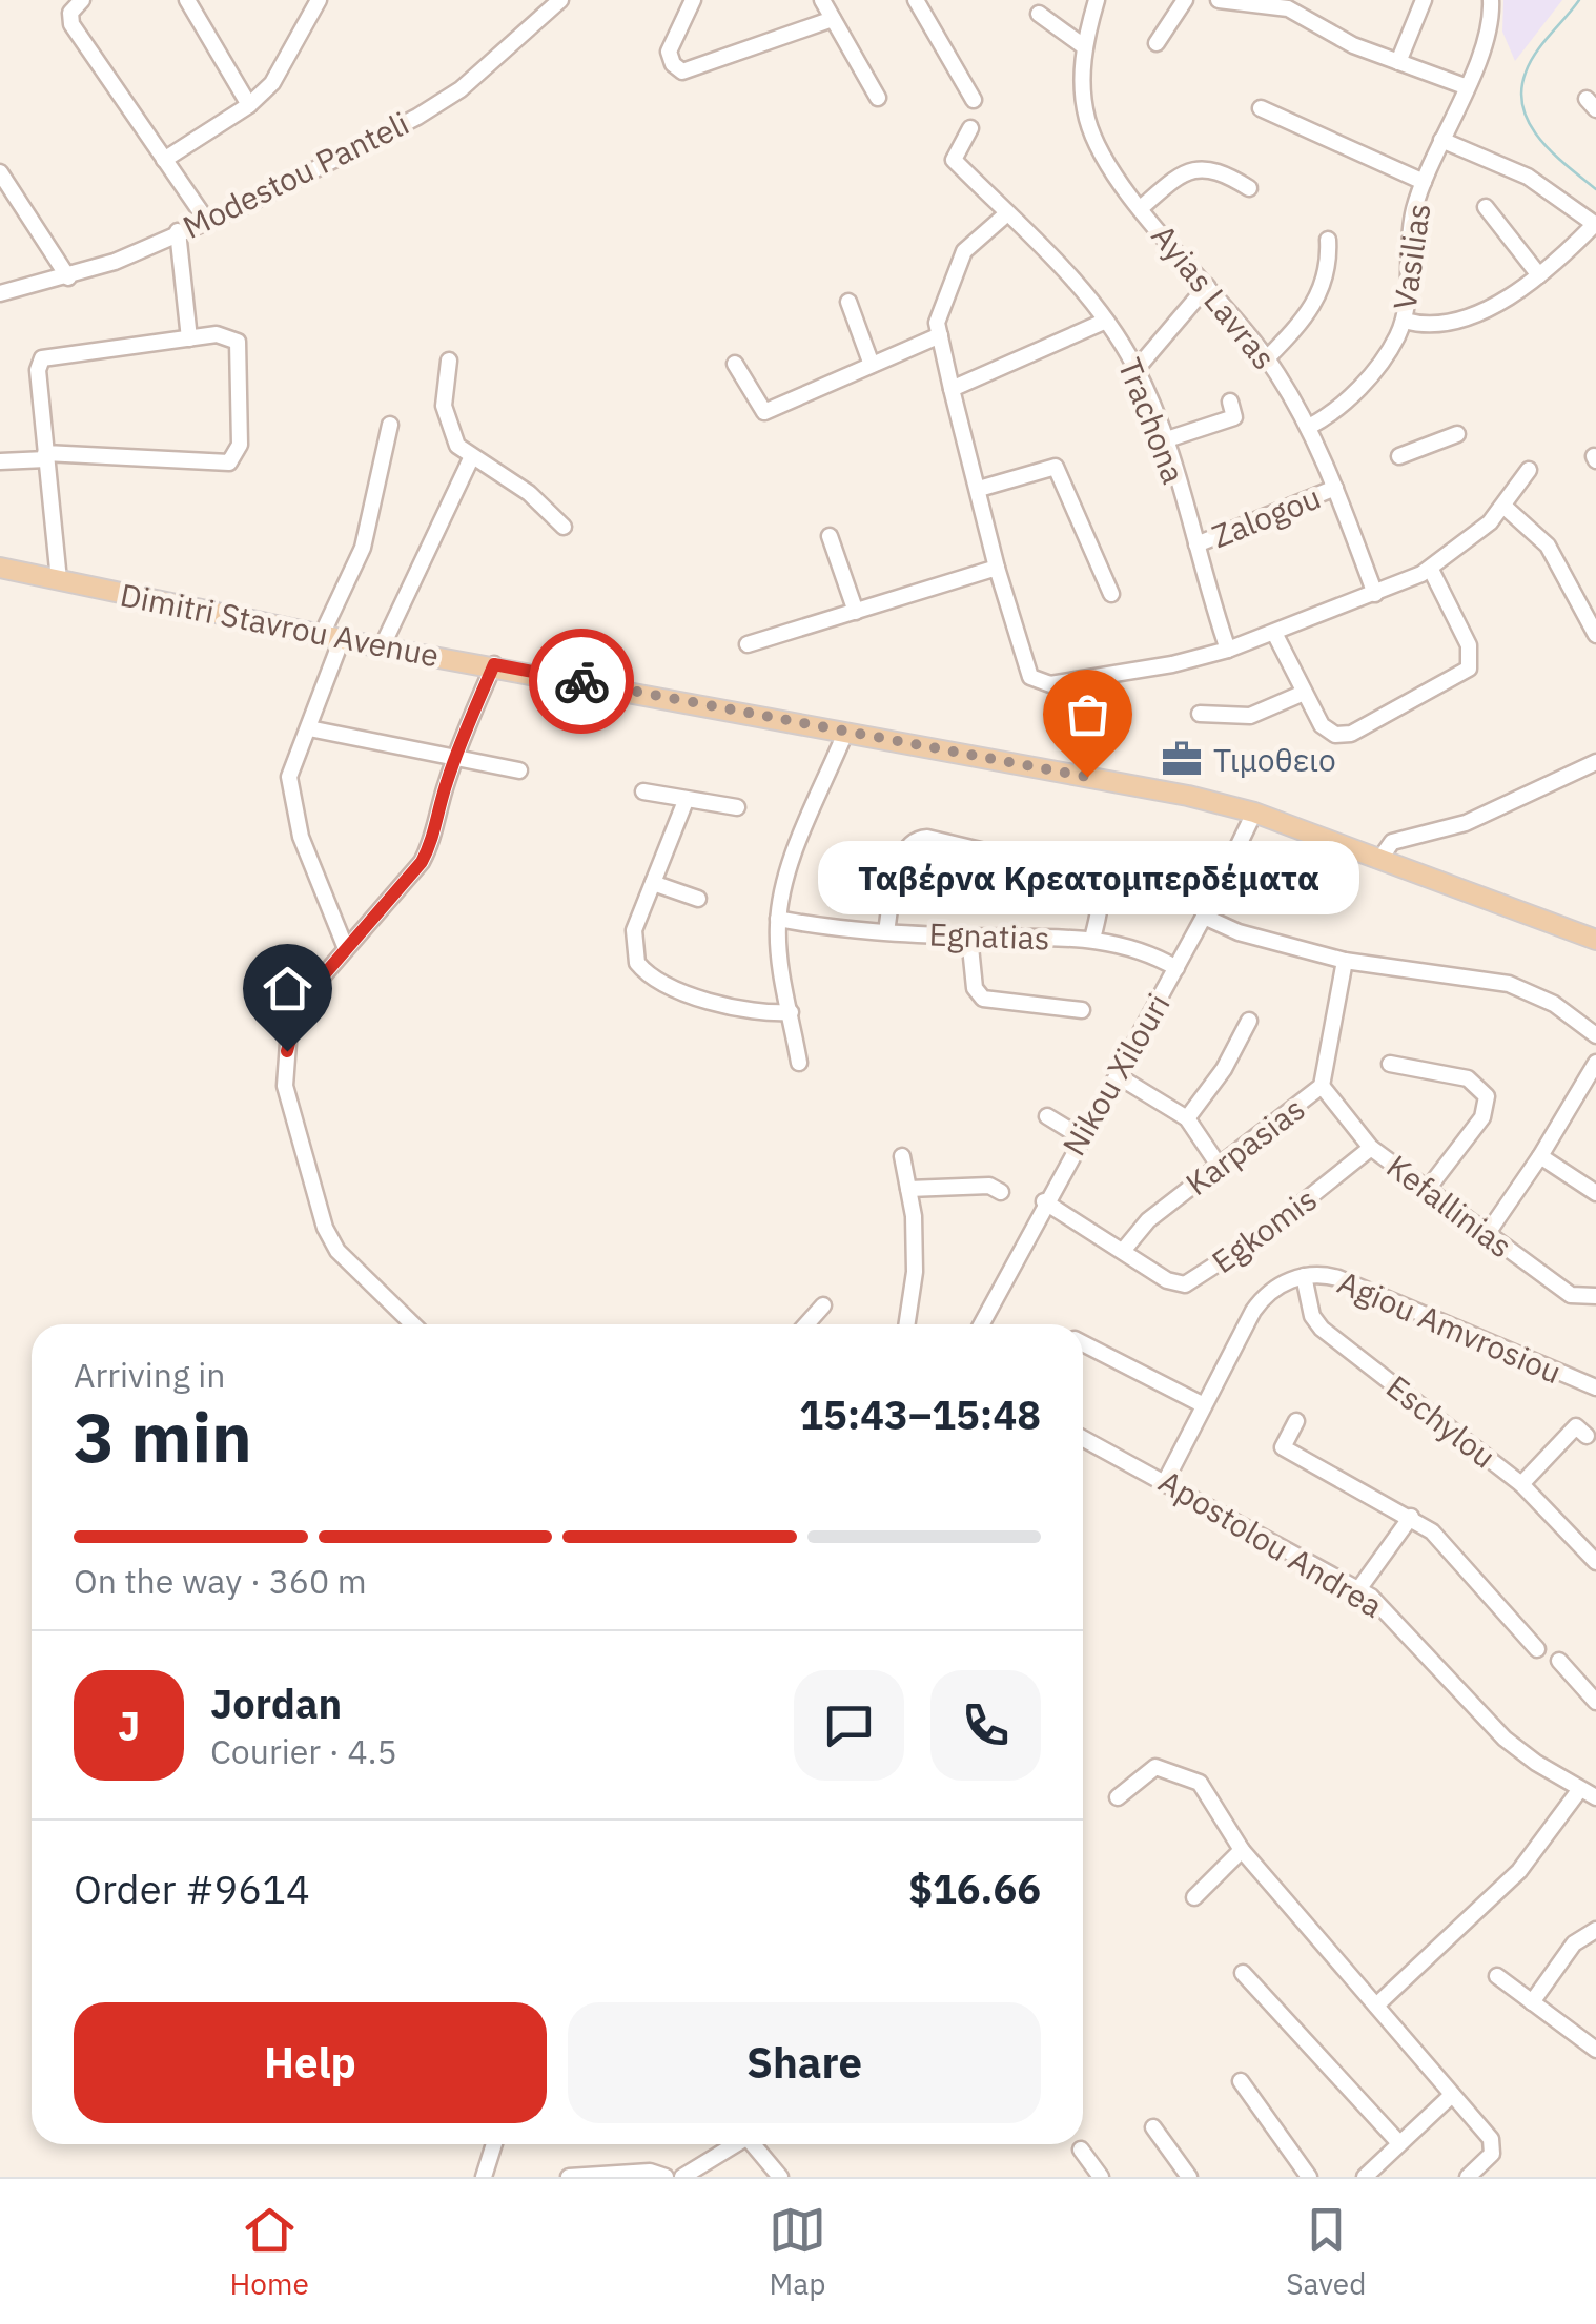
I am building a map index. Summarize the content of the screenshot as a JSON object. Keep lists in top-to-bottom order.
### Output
{
  "streets": {
    "main road": ["Dimitri Stavrou Avenue"],
    "street": [
      "Modestou Panteli",
      "Vasilias",
      "Ayias Lavras",
      "Trachona",
      "Zalogou",
      "Egnatias",
      "Nikou Xilouri",
      "Karpasias",
      "Kefallinias",
      "Egkomis",
      "Agiou Amvrosiou",
      "Eschylou",
      "Apostolou Andrea"
    ]
  },
  "crossings": [
    ["Vasilias", "Ayias Lavras"],
    ["Ayias Lavras", "Zalogou"],
    ["Trachona", "Zalogou"],
    ["Dimitri Stavrou Avenue", "Nikou Xilouri"],
    ["Egnatias", "Nikou Xilouri"],
    ["Nikou Xilouri", "Egkomis"],
    ["Karpasias", "Kefallinias"],
    ["Karpasias", "Egkomis"],
    ["Kefallinias", "Egkomis"],
    ["Agiou Amvrosiou", "Eschylou"],
    ["Agiou Amvrosiou", "Apostolou Andrea"]
  ],
  "places": {
    "office": ["Τιμοθειο"],
    "other": ["Ταβέρνα Κρεατομπερδέματα"]
  },
  "page": {
    "bubble": "Ταβέρνα Κρεατομπερδέματα",
    "heading": ["3 min", "Arriving in", "15:43–15:48"],
    "panel": [
      "Jordan",
      "Courier · 4.5",
      "Order #9614",
      "$16.66"
    ],
    "bar": "On the way · 360 m",
    "round": "J",
    "buttons": ["Help", "Share"],
    "tabs": ["Home", "Map", "Saved"]
  }
}
